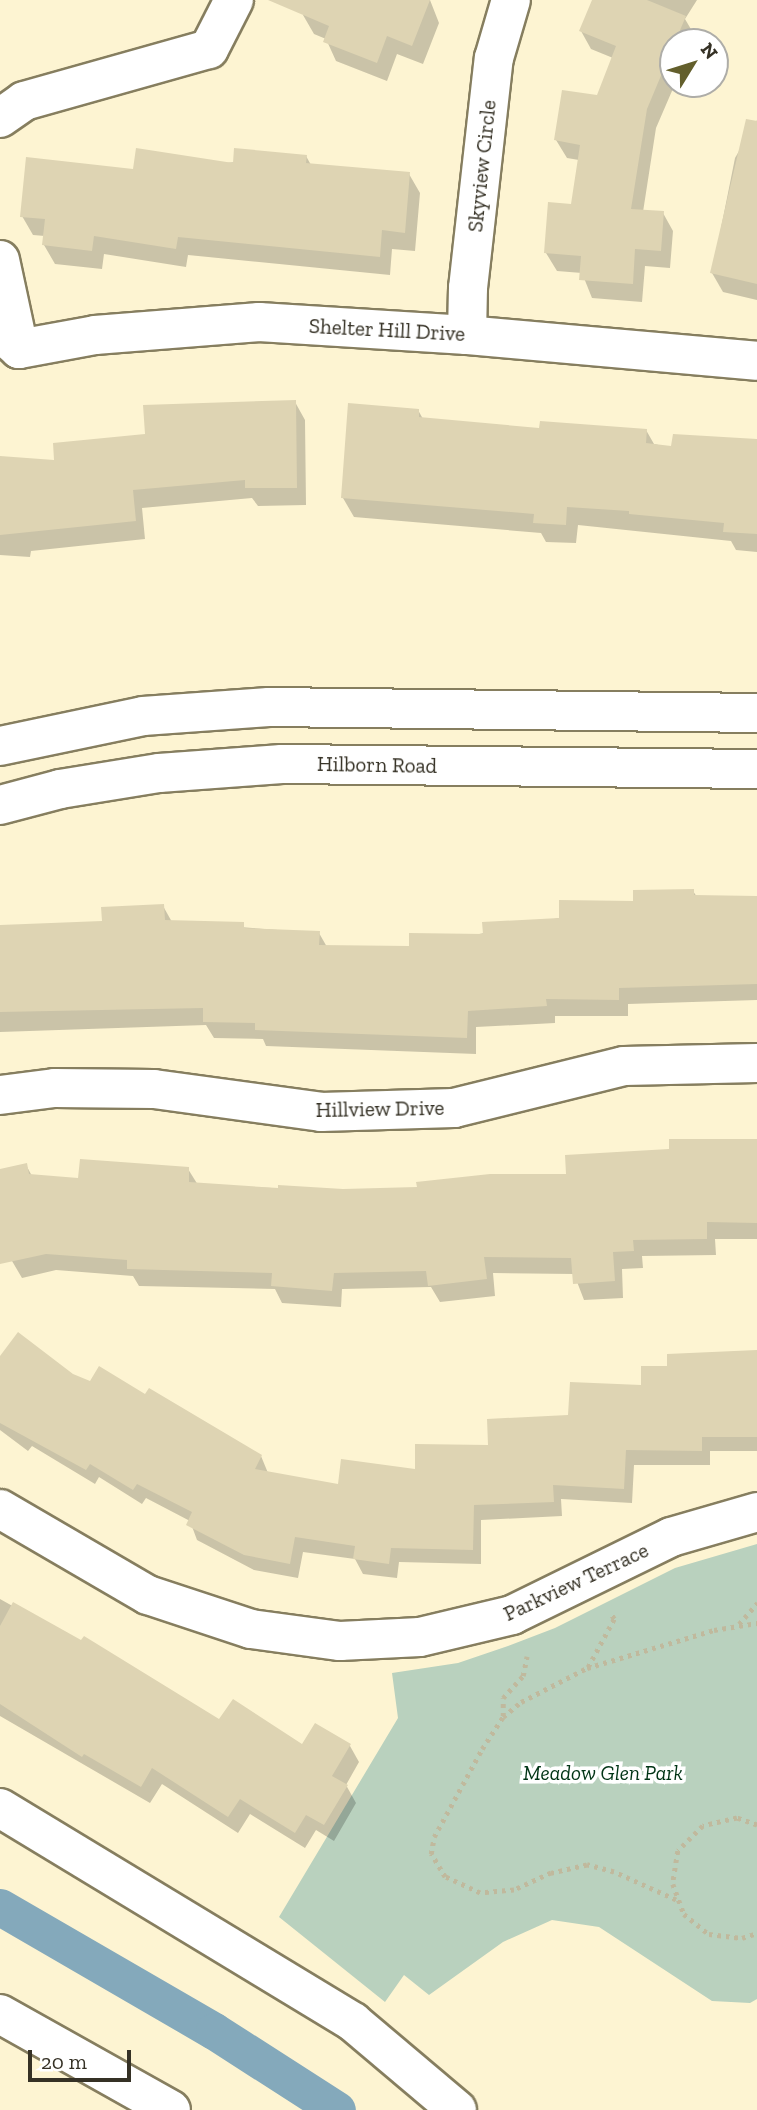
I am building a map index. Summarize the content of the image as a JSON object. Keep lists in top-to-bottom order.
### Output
{
  "streets": {
    "street": [
      "Skyview Circle",
      "Shelter Hill Drive",
      "Hilborn Road",
      "Hillview Drive",
      "Parkview Terrace"
    ]
  },
  "crossings": [
    ["Skyview Circle", "Shelter Hill Drive"]
  ],
  "parks": ["Meadow Glen Park"],
  "scale_bar": "20 m",
  "north": "top right"
}
